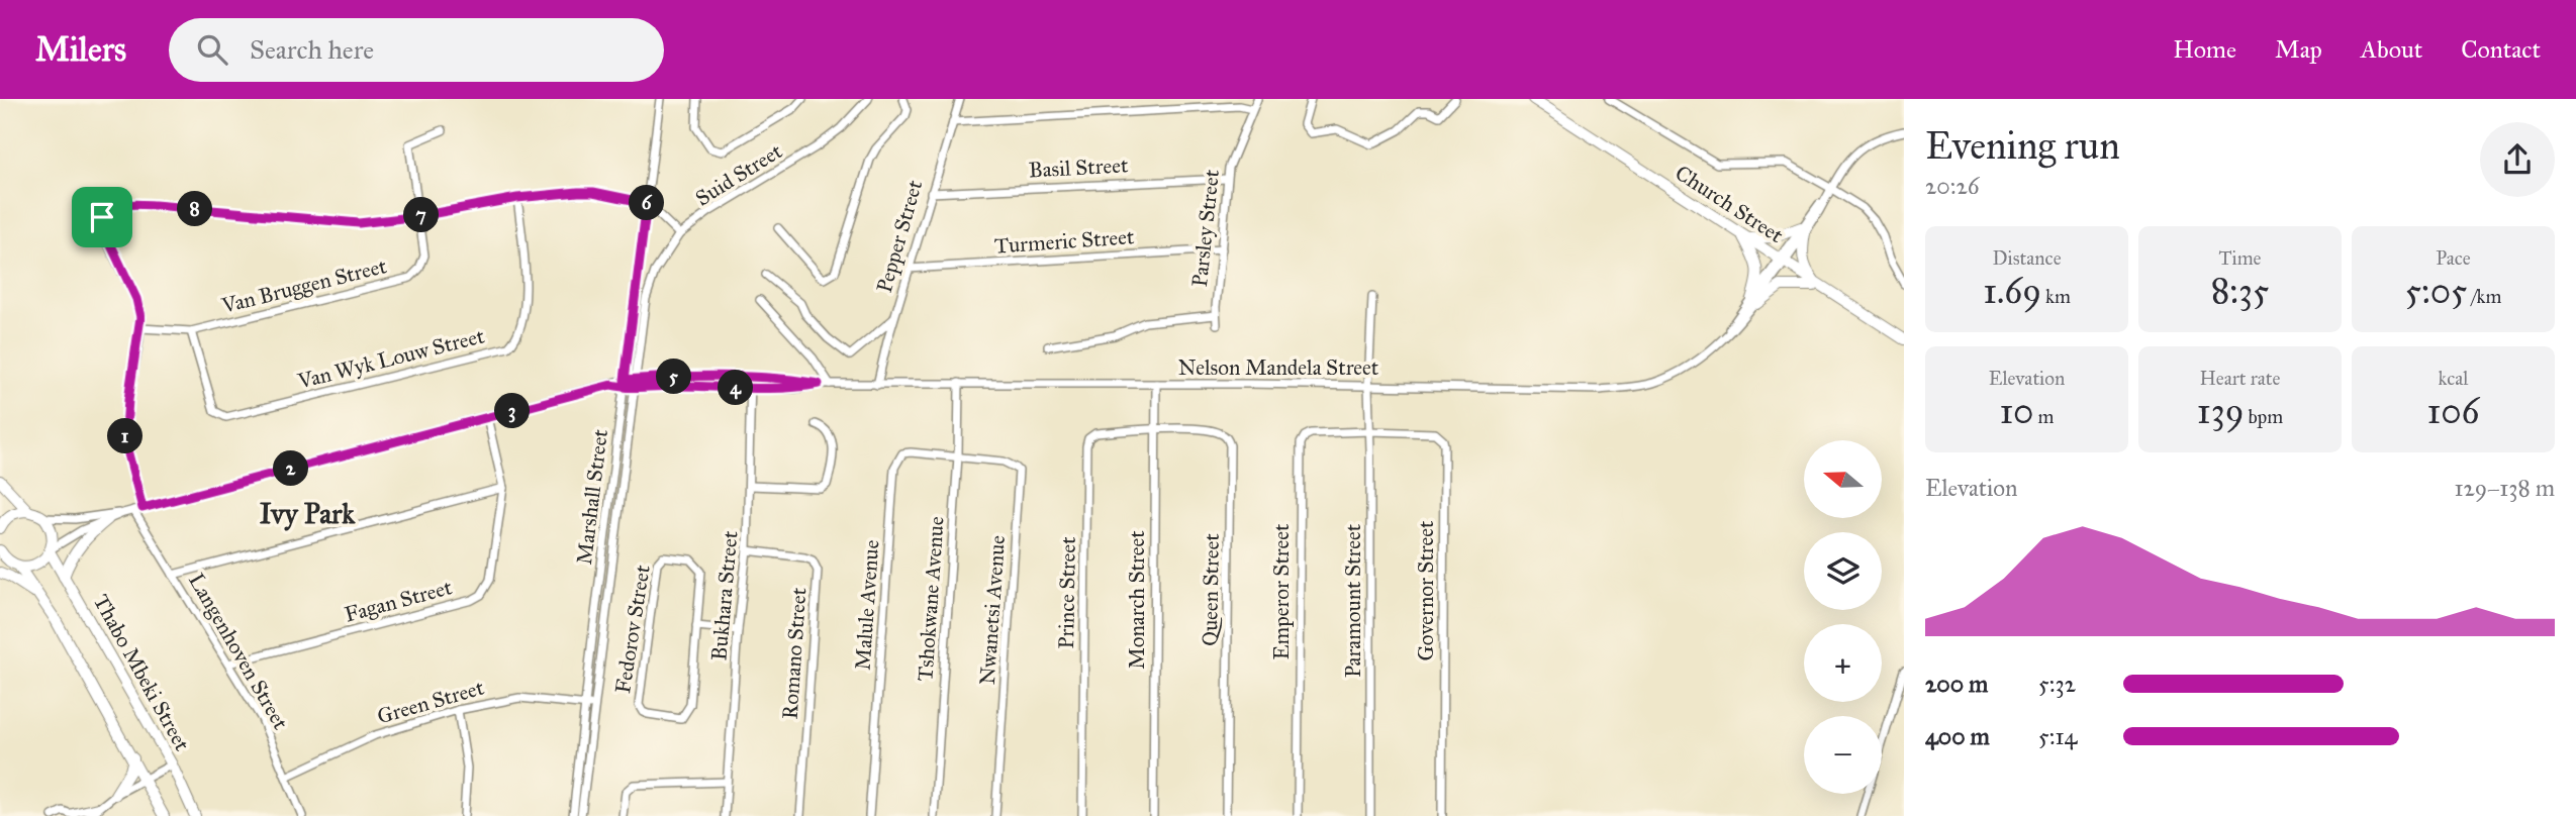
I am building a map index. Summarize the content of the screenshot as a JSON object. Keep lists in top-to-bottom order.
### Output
{
  "streets": {
    "main road": ["Church Street", "Thabo Mbeki Street"],
    "street": [
      "Basil Street",
      "Suid Street",
      "Parsley Street",
      "Pepper Street",
      "Turmeric Street",
      "Van Bruggen Street",
      "Van Wyk Louw Street",
      "Nelson Mandela Street",
      "Marshall Street",
      "Queen Street",
      "Governor Street",
      "Emperor Street",
      "Prince Street",
      "Bukhara Street",
      "Tshokwane Avenue",
      "Monarch Street",
      "Fagan Street",
      "Paramount Street",
      "Malule Avenue",
      "Nwanetsi Avenue",
      "Fedorov Street",
      "Langenhoven Street",
      "Romano Street",
      "Green Street"
    ]
  },
  "crossings": [
    ["Basil Street", "Parsley Street"],
    ["Basil Street", "Pepper Street"],
    ["Suid Street", "Nelson Mandela Street"],
    ["Suid Street", "Marshall Street"],
    ["Church Street", "Nelson Mandela Street"],
    ["Parsley Street", "Turmeric Street"],
    ["Pepper Street", "Turmeric Street"],
    ["Pepper Street", "Nelson Mandela Street"],
    ["Van Bruggen Street", "Van Wyk Louw Street"],
    ["Nelson Mandela Street", "Marshall Street"],
    ["Nelson Mandela Street", "Bukhara Street"],
    ["Nelson Mandela Street", "Tshokwane Avenue"],
    ["Nelson Mandela Street", "Monarch Street"],
    ["Nelson Mandela Street", "Fagan Street"],
    ["Nelson Mandela Street", "Paramount Street"],
    ["Nelson Mandela Street", "Langenhoven Street"],
    ["Nelson Mandela Street", "Thabo Mbeki Street"],
    ["Marshall Street", "Green Street"],
    ["Queen Street", "Prince Street"],
    ["Queen Street", "Monarch Street"],
    ["Governor Street", "Emperor Street"],
    ["Governor Street", "Paramount Street"],
    ["Emperor Street", "Paramount Street"],
    ["Prince Street", "Monarch Street"],
    ["Bukhara Street", "Romano Street"],
    ["Tshokwane Avenue", "Malule Avenue"],
    ["Tshokwane Avenue", "Nwanetsi Avenue"],
    ["Fagan Street", "Langenhoven Street"],
    ["Malule Avenue", "Nwanetsi Avenue"],
    ["Langenhoven Street", "Green Street"]
  ],
  "districts": ["Ivy Park"],
  "north": "left",
  "page": {
    "header": "Milers",
    "search": "Search here",
    "nav": [
      "Home",
      "Map",
      "About",
      "Contact"
    ],
    "heading": ["Evening run", "20:26"],
    "pins": [
      "6",
      "8",
      "7",
      "5",
      "4",
      "3",
      "1",
      "2"
    ],
    "stats": [
      ["Distance", "1.69 km"],
      ["Time", "8:35"],
      ["Pace", "5:05 /km"],
      ["Elevation", "10 m"],
      ["Heart rate", "139 bpm"],
      ["kcal", "106"]
    ],
    "map_buttons": ["+", "−"],
    "chart": ["Elevation", "129–138 m"],
    "list": [
      {
        "name": "200 m",
        "note": "5:32"
      },
      {
        "name": "400 m",
        "note": "5:14"
      }
    ]
  }
}
